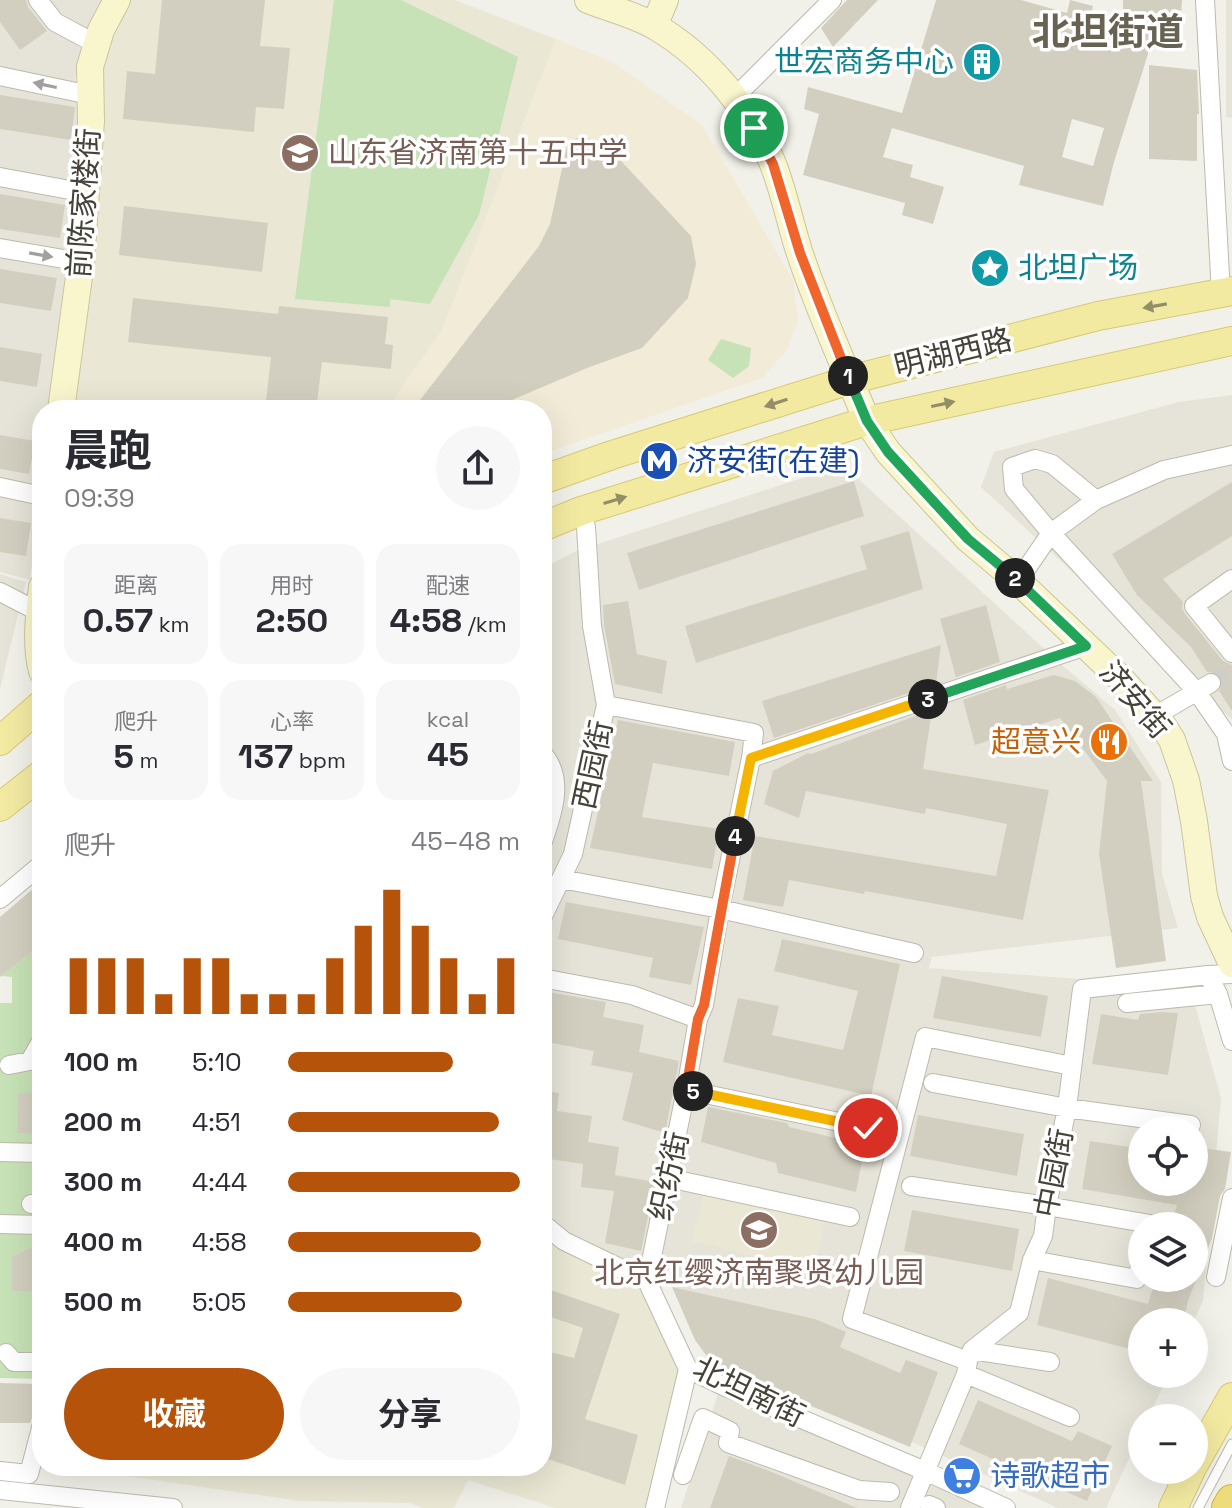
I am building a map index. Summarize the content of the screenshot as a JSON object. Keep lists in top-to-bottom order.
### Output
{
  "streets": {
    "main road": ["前陈家楼街", "明湖西路", "济安街"],
    "street": [
      "西园街",
      "中园街",
      "织纺街",
      "北坦南街"
    ]
  },
  "crossings": [
    ["明湖西路", "济安街"],
    ["明湖西路", "西园街"],
    ["中园街", "北坦南街"],
    ["织纺街", "北坦南街"]
  ],
  "districts": ["北坦街道"],
  "places": {
    "building": ["世宏商务中心"],
    "school or university": ["山东省济南第十五中学", "北京红缨济南聚贤幼儿园"],
    "place": ["北坦广场"],
    "metro station": ["济安街(在建)"],
    "restaurant": ["超意兴"],
    "supermarket": ["诗歌超市"]
  },
  "page": {
    "pins": [
      "1",
      "2",
      "3",
      "4",
      "5"
    ],
    "heading": ["晨跑", "09:39"],
    "stats": [
      ["距离", "0.57 km"],
      ["用时", "2:50"],
      ["配速", "4:58 /km"],
      ["爬升", "5 m"],
      ["心率", "137 bpm"],
      ["kcal", "45"]
    ],
    "chart": ["爬升", "45–48 m"],
    "list": [
      {
        "name": "100 m",
        "note": "5:10"
      },
      {
        "name": "200 m",
        "note": "4:51"
      },
      {
        "name": "300 m",
        "note": "4:44"
      },
      {
        "name": "400 m",
        "note": "4:58"
      },
      {
        "name": "500 m",
        "note": "5:05"
      }
    ],
    "map_buttons": ["+", "−"],
    "buttons": ["收藏", "分享"]
  }
}
